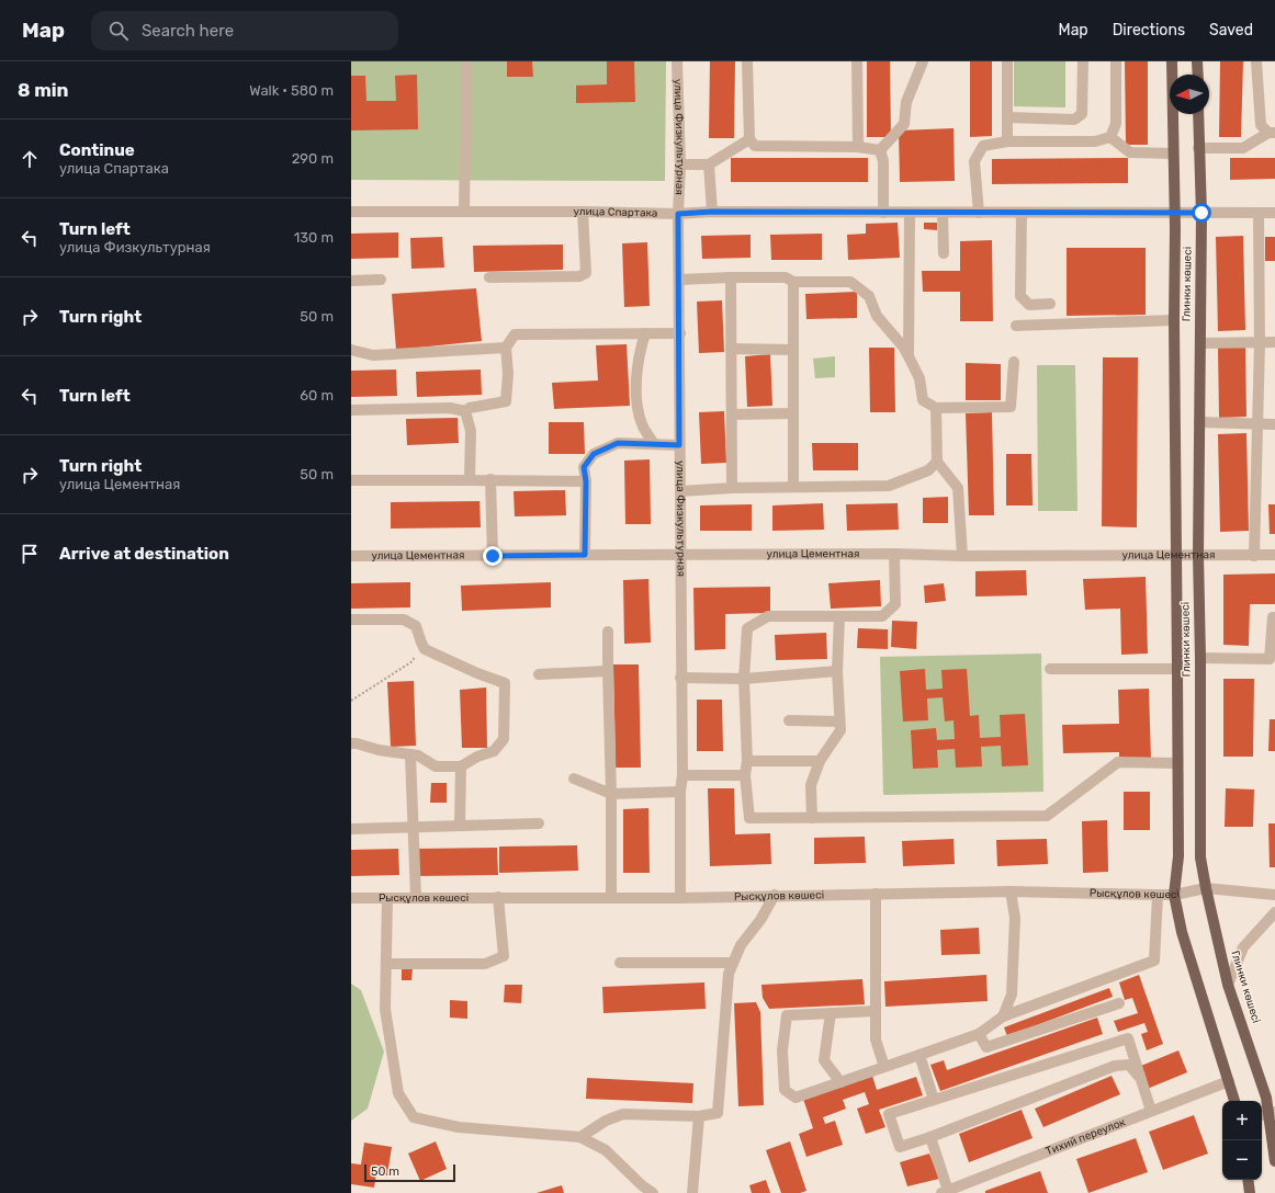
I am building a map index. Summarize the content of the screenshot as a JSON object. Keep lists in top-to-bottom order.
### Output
{
  "streets": {
    "main road": ["Глинки көшесі"],
    "street": [
      "улица Физкультурная",
      "улица Спартака",
      "улица Цементная",
      "Рысқұлов көшесі",
      "Тихий переулок"
    ]
  },
  "crossings": [
    ["улица Физкультурная", "улица Спартака"],
    ["улица Физкультурная", "улица Цементная"],
    ["улица Физкультурная", "Рысқұлов көшесі"],
    ["улица Спартака", "Глинки көшесі"],
    ["Глинки көшесі", "улица Цементная"],
    ["Глинки көшесі", "Рысқұлов көшесі"],
    ["Глинки көшесі", "Тихий переулок"]
  ],
  "scale_bar": "50 m",
  "north": "left",
  "page": {
    "header": "Map",
    "search": "Search here",
    "nav": ["Map", "Directions", "Saved"],
    "heading": ["8 min", "Walk · 580 m"],
    "list": [
      ["Continue", "улица Спартака", "290 m"],
      ["Turn left", "улица Физкультурная", "130 m"],
      ["Turn right", "50 m"],
      ["Turn left", "60 m"],
      ["Turn right", "улица Цементная", "50 m"],
      "Arrive at destination"
    ],
    "map_buttons": ["+", "−"],
    "scale": "50 m"
  }
}
